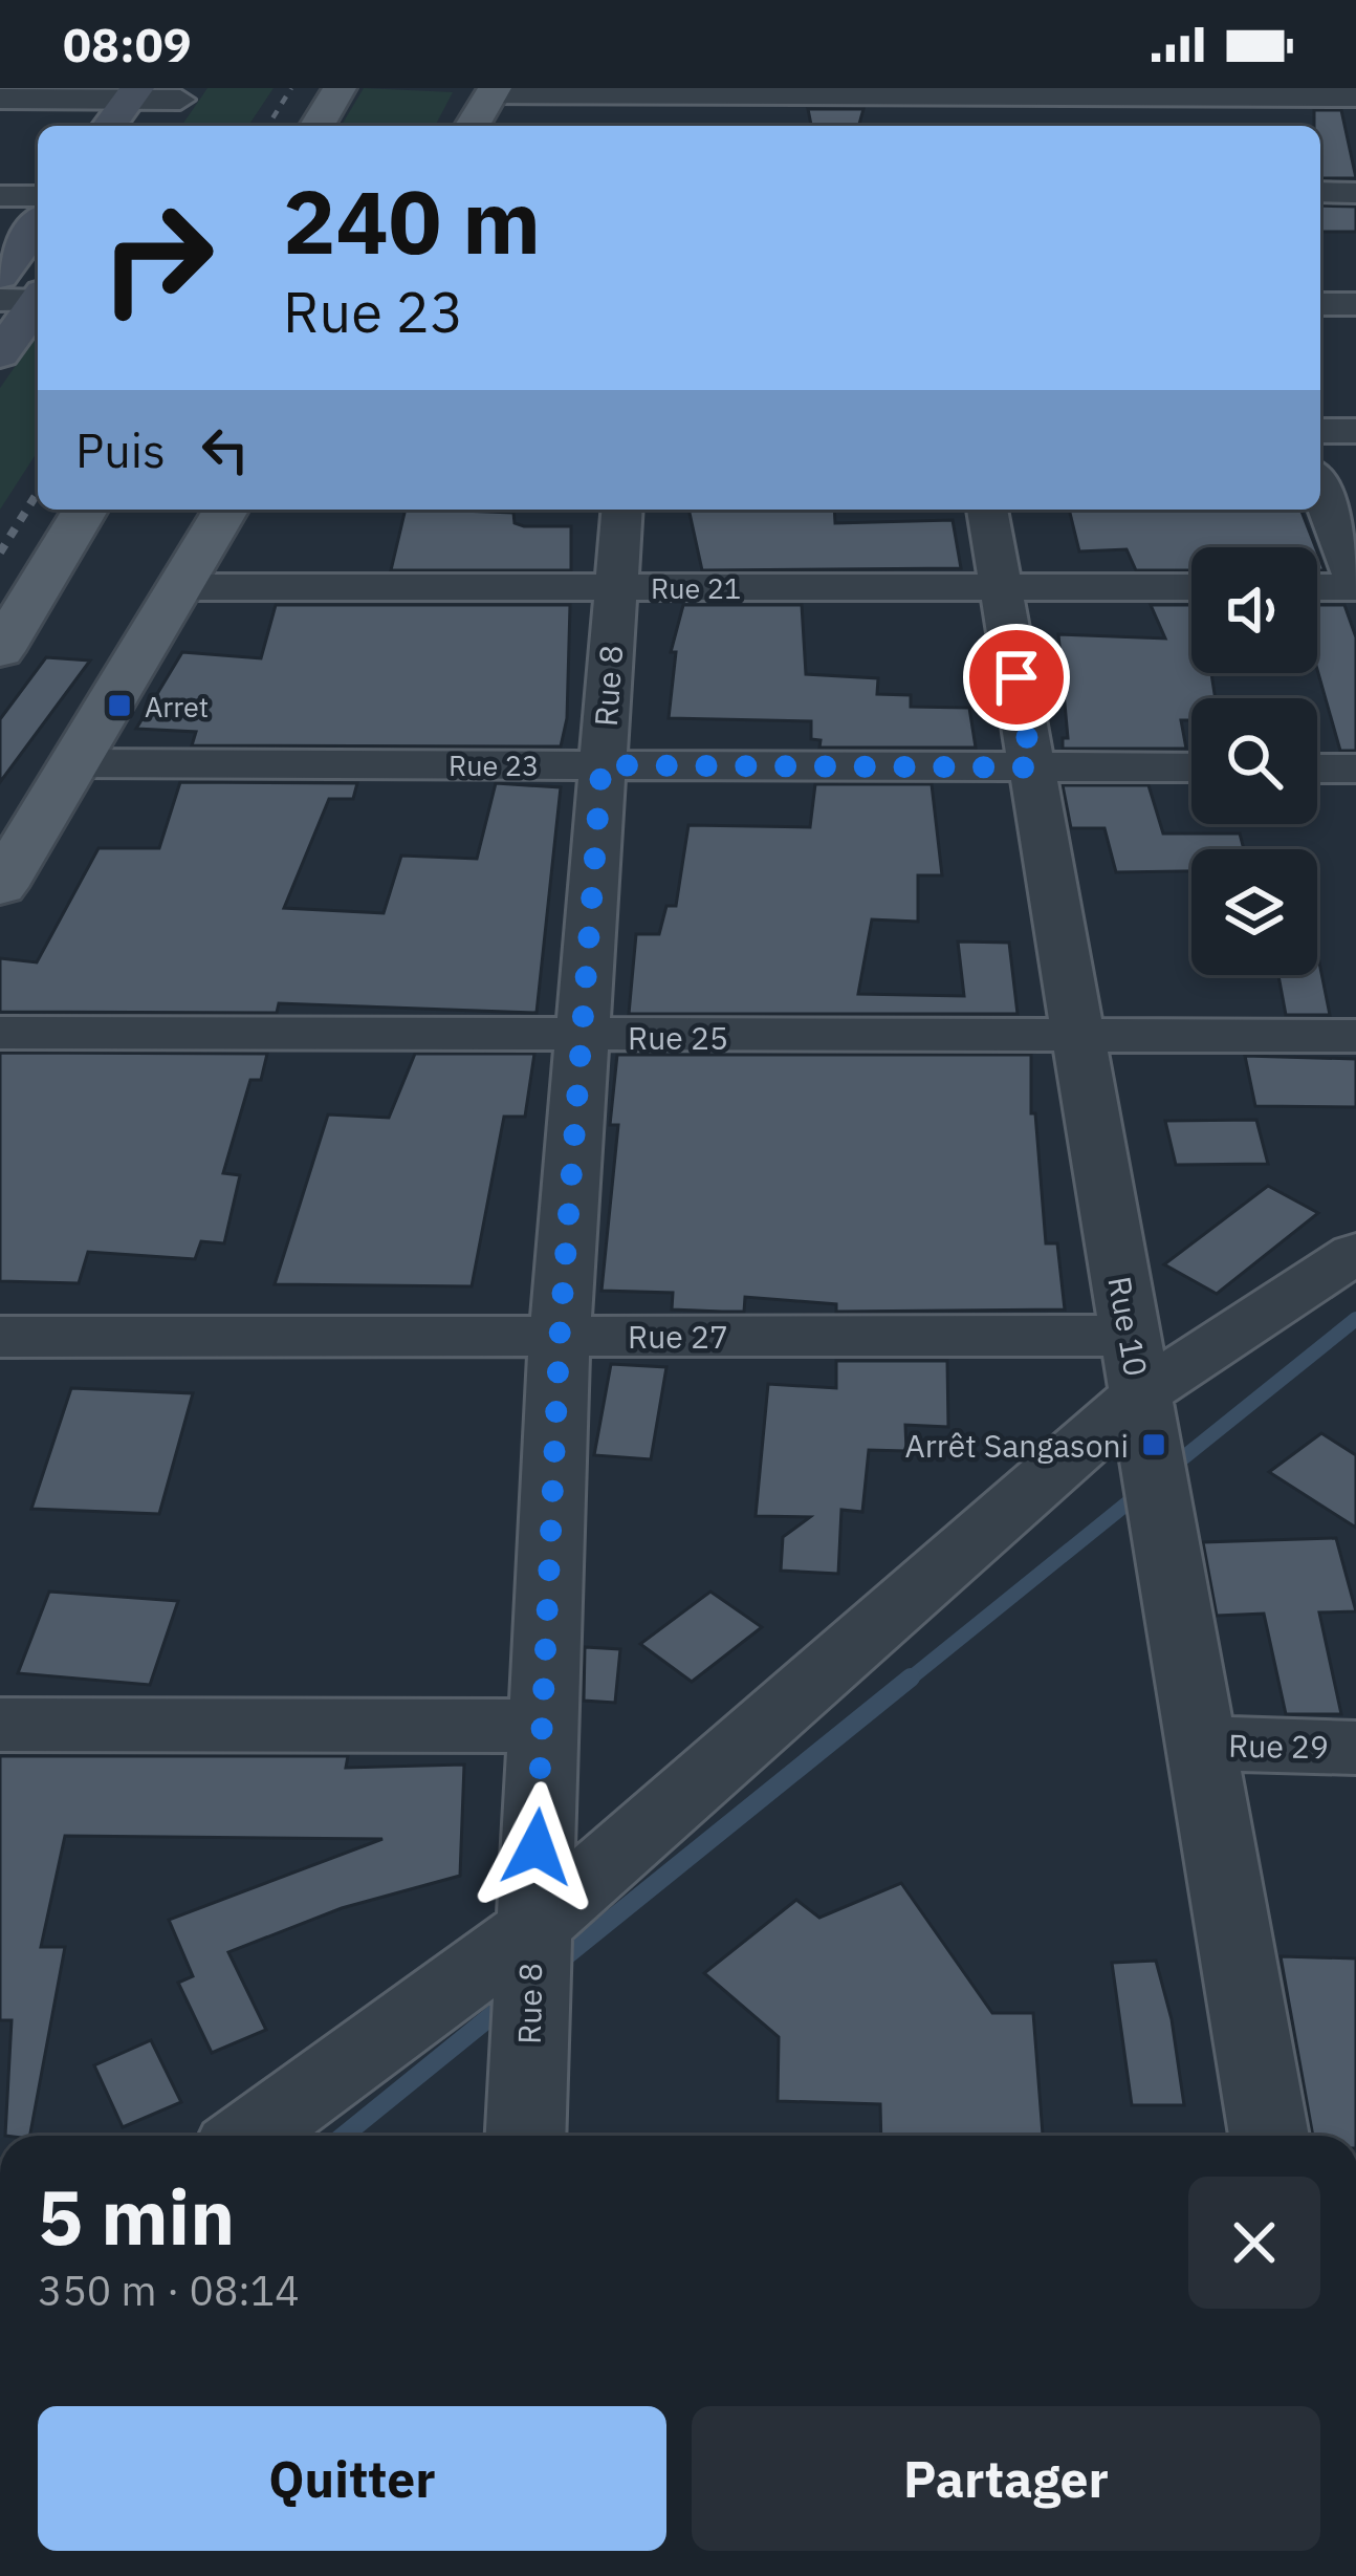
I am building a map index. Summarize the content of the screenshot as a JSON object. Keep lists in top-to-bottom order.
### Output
{
  "streets": {
    "street": [
      "Rue 21",
      "Rue 8",
      "Rue 23",
      "Rue 25",
      "Rue 10",
      "Rue 27",
      "Rue 29"
    ]
  },
  "crossings": [
    ["Rue 21", "Rue 8"],
    ["Rue 21", "Rue 10"],
    ["Rue 8", "Rue 23"],
    ["Rue 8", "Rue 25"],
    ["Rue 8", "Rue 27"],
    ["Rue 23", "Rue 10"],
    ["Rue 25", "Rue 10"],
    ["Rue 10", "Rue 27"],
    ["Rue 10", "Rue 29"]
  ],
  "places": {
    "transit": ["Arret", "Arrêt Sangasoni"]
  },
  "page": {
    "status": "08:09",
    "turn": ["240 m", "Rue 23"],
    "then": "Puis",
    "heading": ["5 min", "350 m · 08:14"],
    "buttons": ["Quitter", "Partager"]
  }
}
